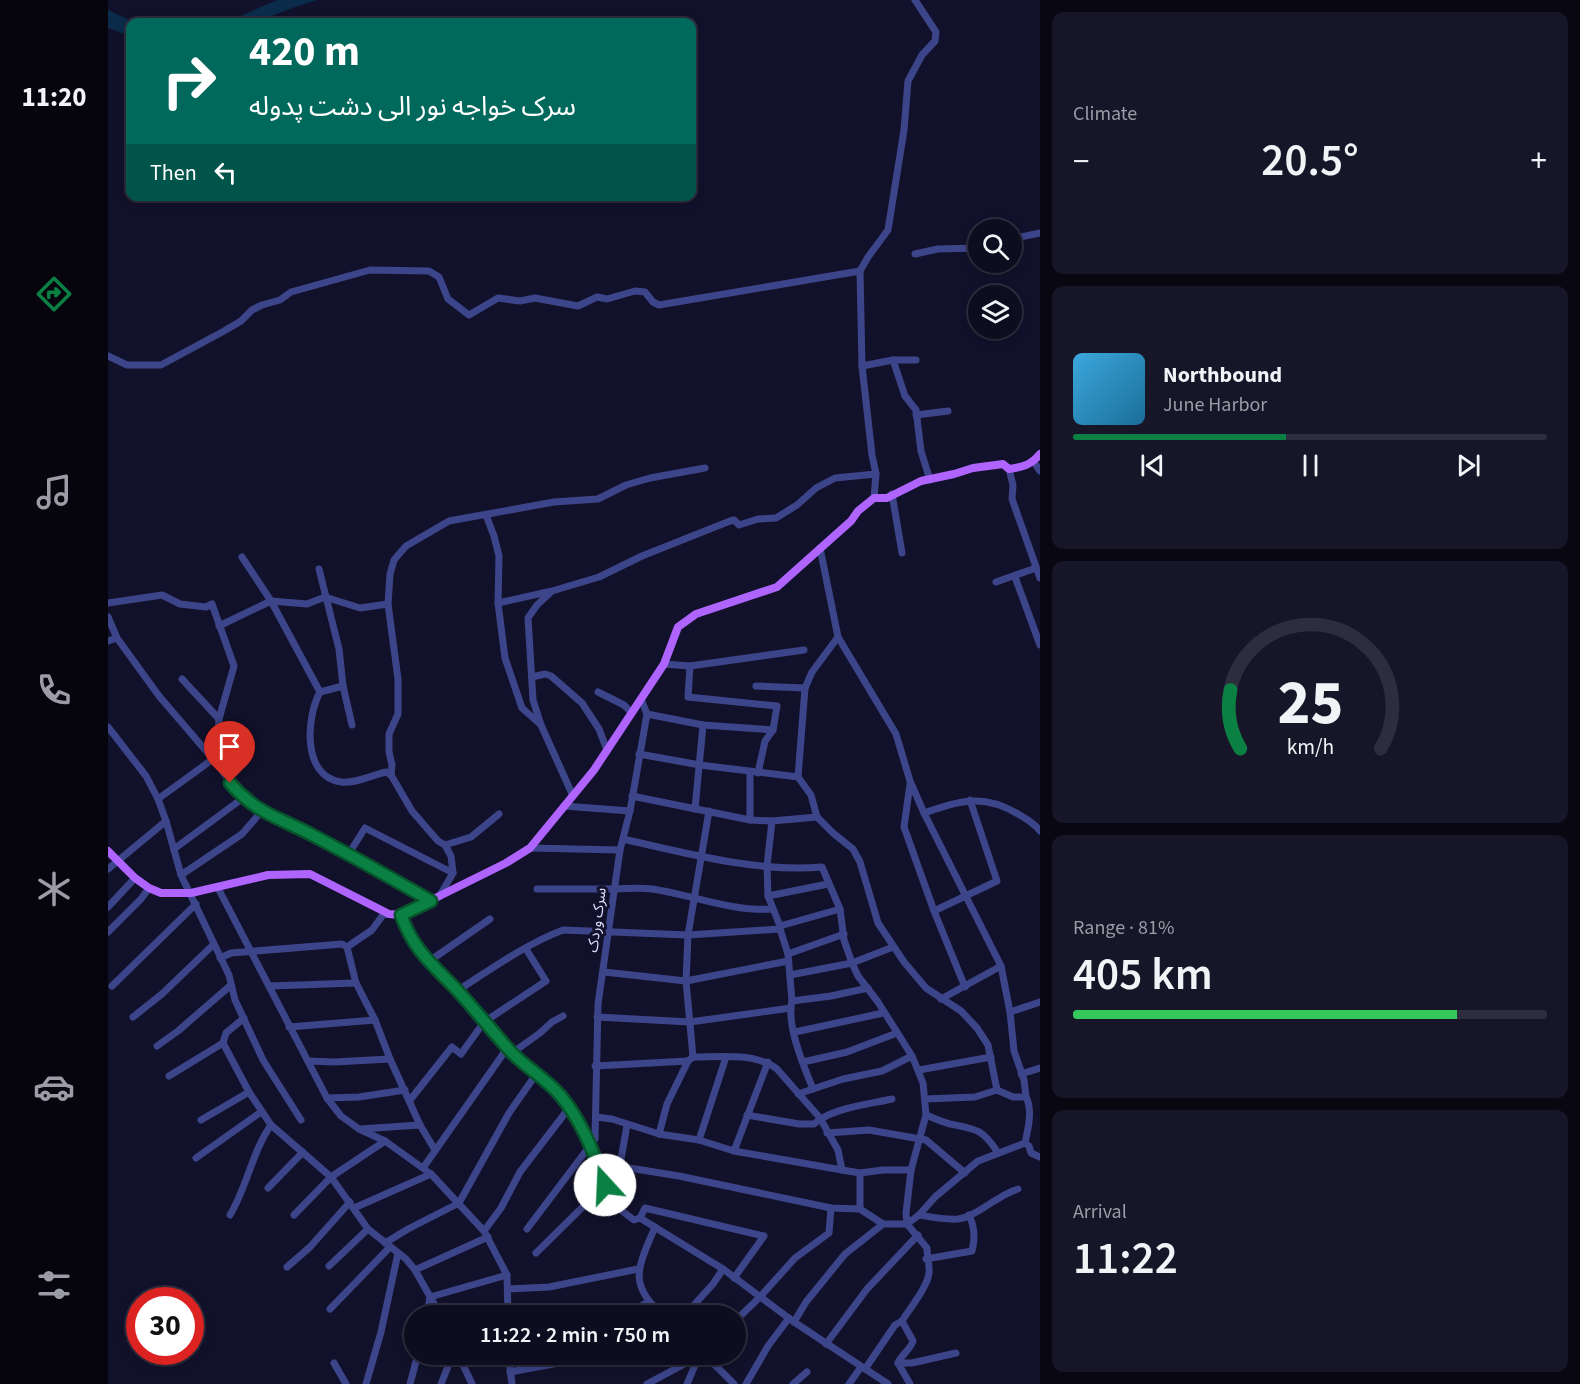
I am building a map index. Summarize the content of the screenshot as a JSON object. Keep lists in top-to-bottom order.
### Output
{
  "streets": {
    "street": ["سرک وردک"]
  },
  "page": {
    "tabs": "11:20",
    "tile": [
      "Climate",
      ["Range · 81%", "405 km"],
      ["Arrival", "11:22"]
    ],
    "turn": ["420 m", "سرک خواجه نور الی دشت پدوله"],
    "heat": ["−", "20.5°", "+"],
    "then": "Then",
    "song": ["Northbound", "June Harbor"],
    "limit": "30",
    "trip": "11:22 · 2 min · 750 m",
    "gauge": ["25", "km/h"]
  }
}
